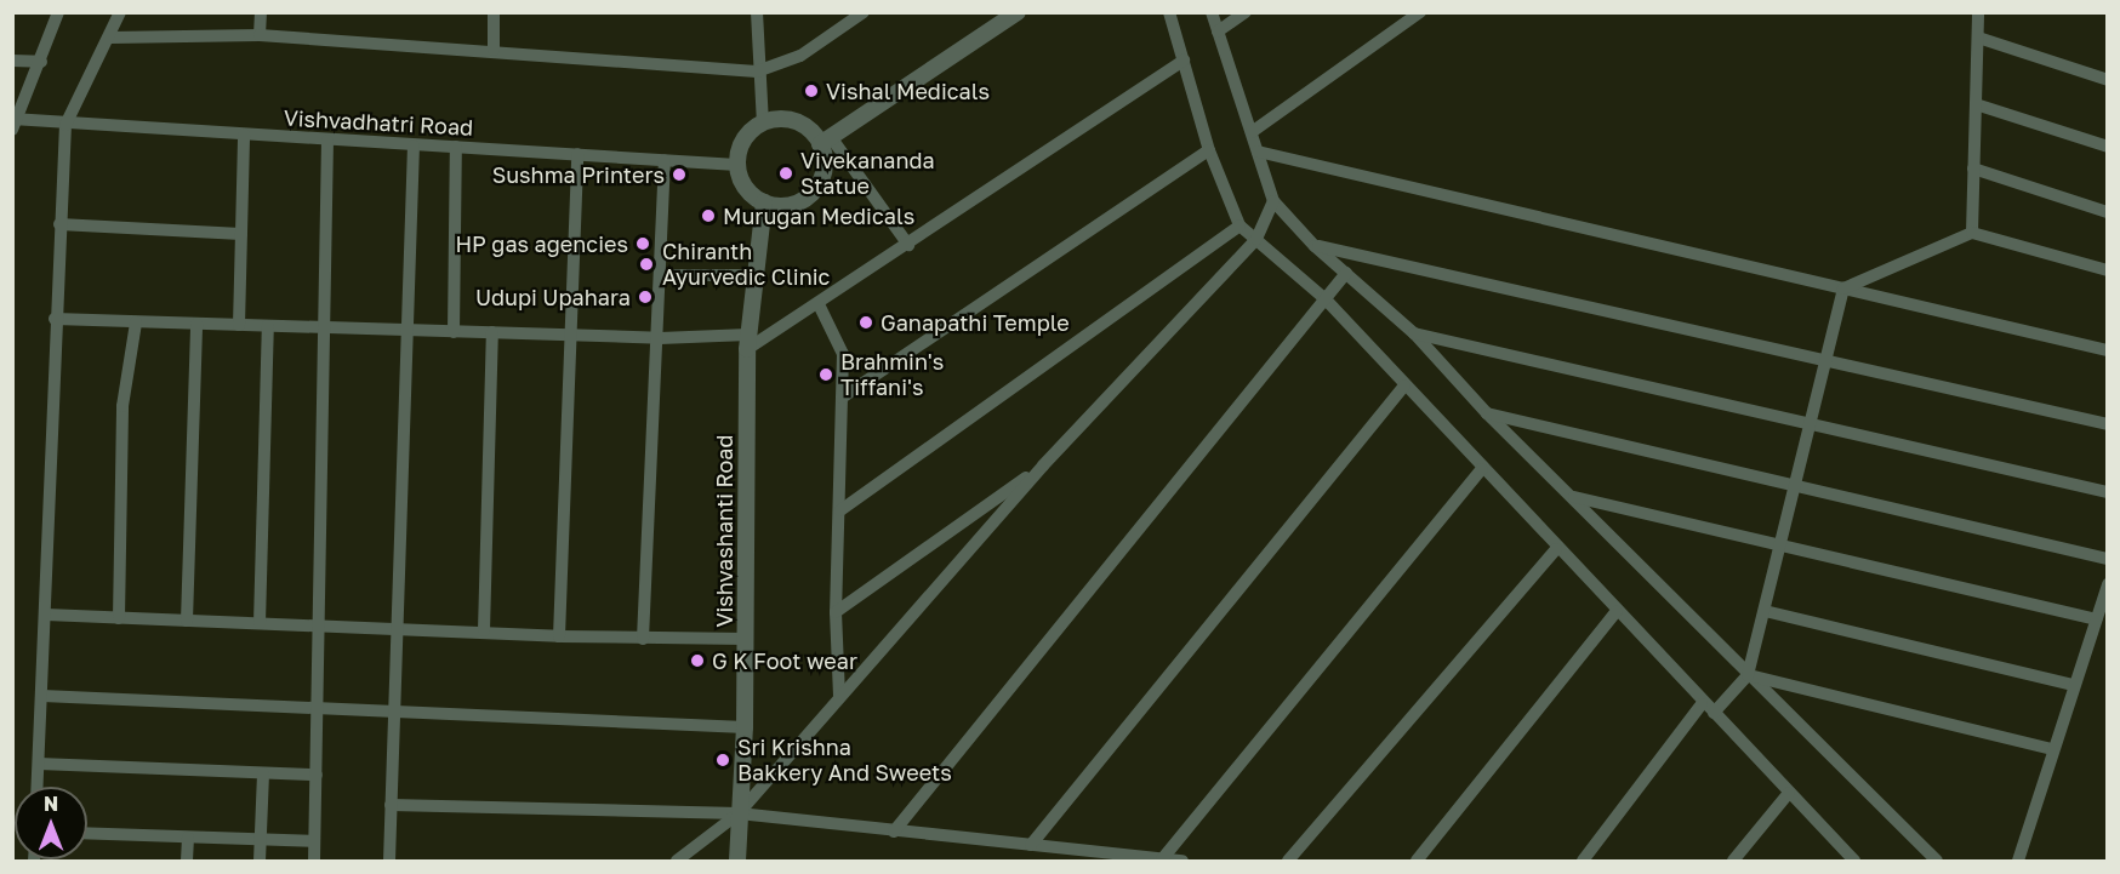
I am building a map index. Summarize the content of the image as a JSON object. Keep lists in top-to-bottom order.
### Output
{
  "streets": {
    "street": ["Vishvadhatri Road", "Vishvashanti Road"]
  },
  "crossings": [
    ["Vishvadhatri Road", "Vishvashanti Road"]
  ],
  "places": [
    "Vishal Medicals",
    "Vivekananda Statue",
    "Sushma Printers",
    "Murugan Medicals",
    "HP gas agencies",
    "Chiranth Ayurvedic Clinic",
    "Udupi Upahara",
    "Ganapathi Temple",
    "Brahmin's Tiffani's",
    "G K Foot wear",
    "Sri Krishna Bakkery And Sweets"
  ],
  "north": "top"
}
